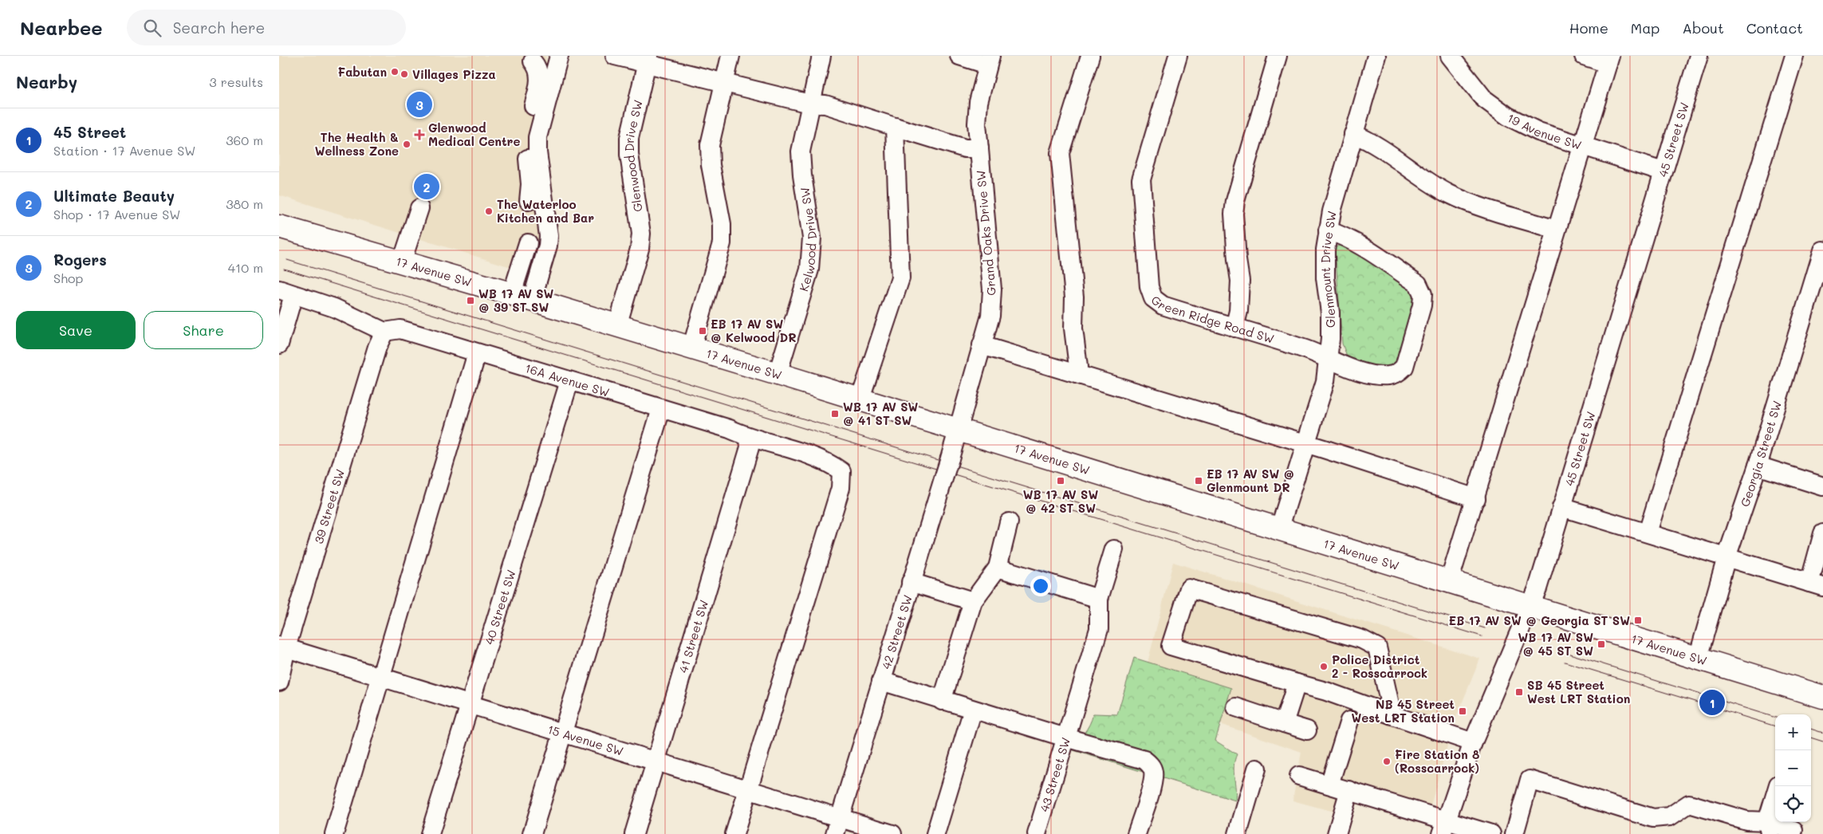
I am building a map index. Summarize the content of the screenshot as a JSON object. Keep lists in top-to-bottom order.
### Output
{
  "streets": {
    "main road": ["17 Avenue SW"],
    "street": [
      "19 Avenue SW",
      "45 Street SW",
      "Glenwood Drive SW",
      "Grand Oaks Drive SW",
      "Kelwood Drive SW",
      "Glenmount Drive SW",
      "Green Ridge Road SW",
      "16A Avenue SW",
      "Georgia Street SW",
      "39 Street SW",
      "40 Street SW",
      "42 Street SW",
      "41 Street SW",
      "15 Avenue SW",
      "43 Street SW"
    ]
  },
  "crossings": [
    ["19 Avenue SW", "45 Street SW"],
    ["45 Street SW", "17 Avenue SW"],
    ["Glenwood Drive SW", "17 Avenue SW"],
    ["Grand Oaks Drive SW", "17 Avenue SW"],
    ["Grand Oaks Drive SW", "42 Street SW"],
    ["Kelwood Drive SW", "17 Avenue SW"],
    ["Glenmount Drive SW", "17 Avenue SW"],
    ["Glenmount Drive SW", "Green Ridge Road SW"],
    ["17 Avenue SW", "Georgia Street SW"],
    ["17 Avenue SW", "42 Street SW"],
    ["16A Avenue SW", "39 Street SW"],
    ["16A Avenue SW", "40 Street SW"],
    ["16A Avenue SW", "41 Street SW"],
    ["16A Avenue SW", "15 Avenue SW"],
    ["39 Street SW", "15 Avenue SW"],
    ["40 Street SW", "15 Avenue SW"],
    ["42 Street SW", "15 Avenue SW"],
    ["41 Street SW", "15 Avenue SW"]
  ],
  "places": {
    "other": [
      "Fabutan",
      "Villages Pizza",
      "The Health & Wellness Zone",
      "The Waterloo Kitchen and Bar",
      "Police District 2 - Rosscarrock",
      "Fire Station 8 (Rosscarrock)"
    ],
    "health": ["Glenwood Medical Centre"],
    "transit": [
      "WB 17 AV SW @ 39 ST SW",
      "EB 17 AV SW @ Kelwood DR",
      "WB 17 AV SW @ 41 ST SW",
      "WB 17 AV SW @ 42 ST SW",
      "EB 17 AV SW @ Glenmount DR",
      "EB 17 AV SW @ Georgia ST SW",
      "WB 17 AV SW @ 45 ST SW",
      "SB 45 Street West LRT Station",
      "NB 45 Street West LRT Station"
    ]
  },
  "page": {
    "header": "Nearbee",
    "search": "Search here",
    "nav": [
      "Home",
      "Map",
      "About",
      "Contact"
    ],
    "heading": ["Nearby", "3 results"],
    "pins": ["3", "2", "1"],
    "list": [
      {
        "mark": "1",
        "name": "45 Street",
        "note": "Station · 17 Avenue SW",
        "value": "360 m"
      },
      {
        "mark": "2",
        "name": "Ultimate Beauty",
        "note": "Shop · 17 Avenue SW",
        "value": "380 m"
      },
      {
        "mark": "3",
        "name": "Rogers",
        "note": "Shop",
        "value": "410 m"
      }
    ],
    "buttons": ["Save", "Share"],
    "map_buttons": ["+", "−"]
  }
}
